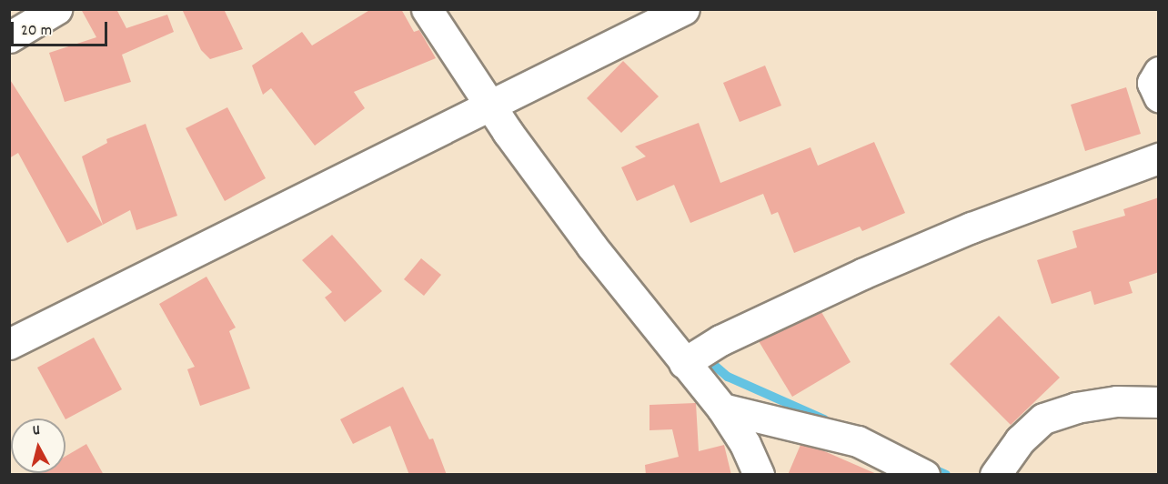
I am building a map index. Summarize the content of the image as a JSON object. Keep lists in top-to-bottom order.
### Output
{
  "scale_bar": "20 m",
  "north": "top"
}
